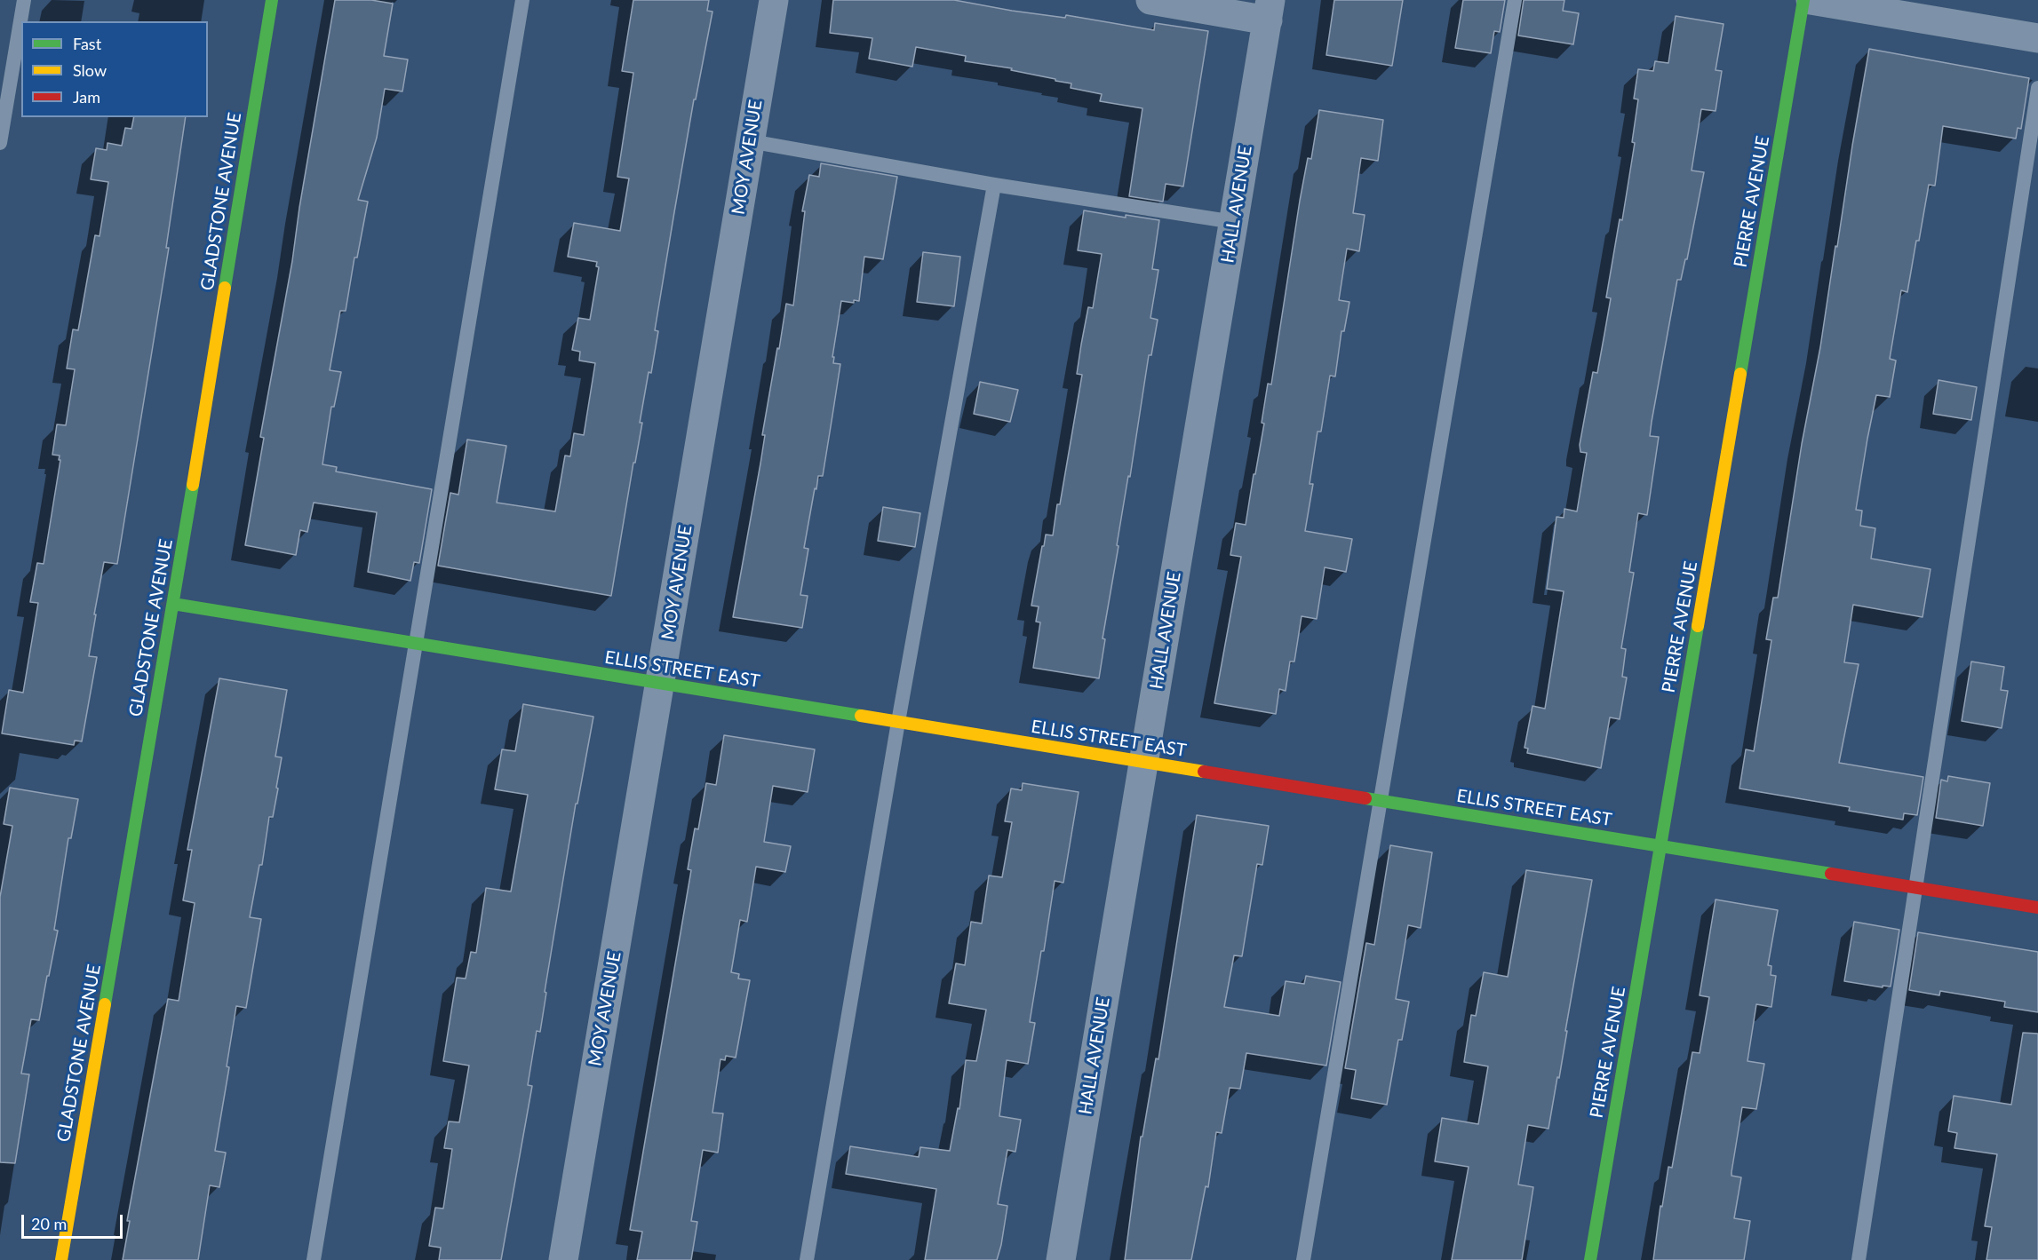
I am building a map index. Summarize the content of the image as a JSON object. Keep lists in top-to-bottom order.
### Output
{
  "streets": {
    "street": [
      "MOY AVENUE",
      "GLADSTONE AVENUE",
      "PIERRE AVENUE",
      "HALL AVENUE",
      "ELLIS STREET EAST"
    ]
  },
  "crossings": [
    ["MOY AVENUE", "ELLIS STREET EAST"],
    ["GLADSTONE AVENUE", "ELLIS STREET EAST"],
    ["PIERRE AVENUE", "ELLIS STREET EAST"],
    ["HALL AVENUE", "ELLIS STREET EAST"]
  ],
  "legend": ["Fast", "Slow", "Jam"],
  "scale_bar": "20 m"
}
